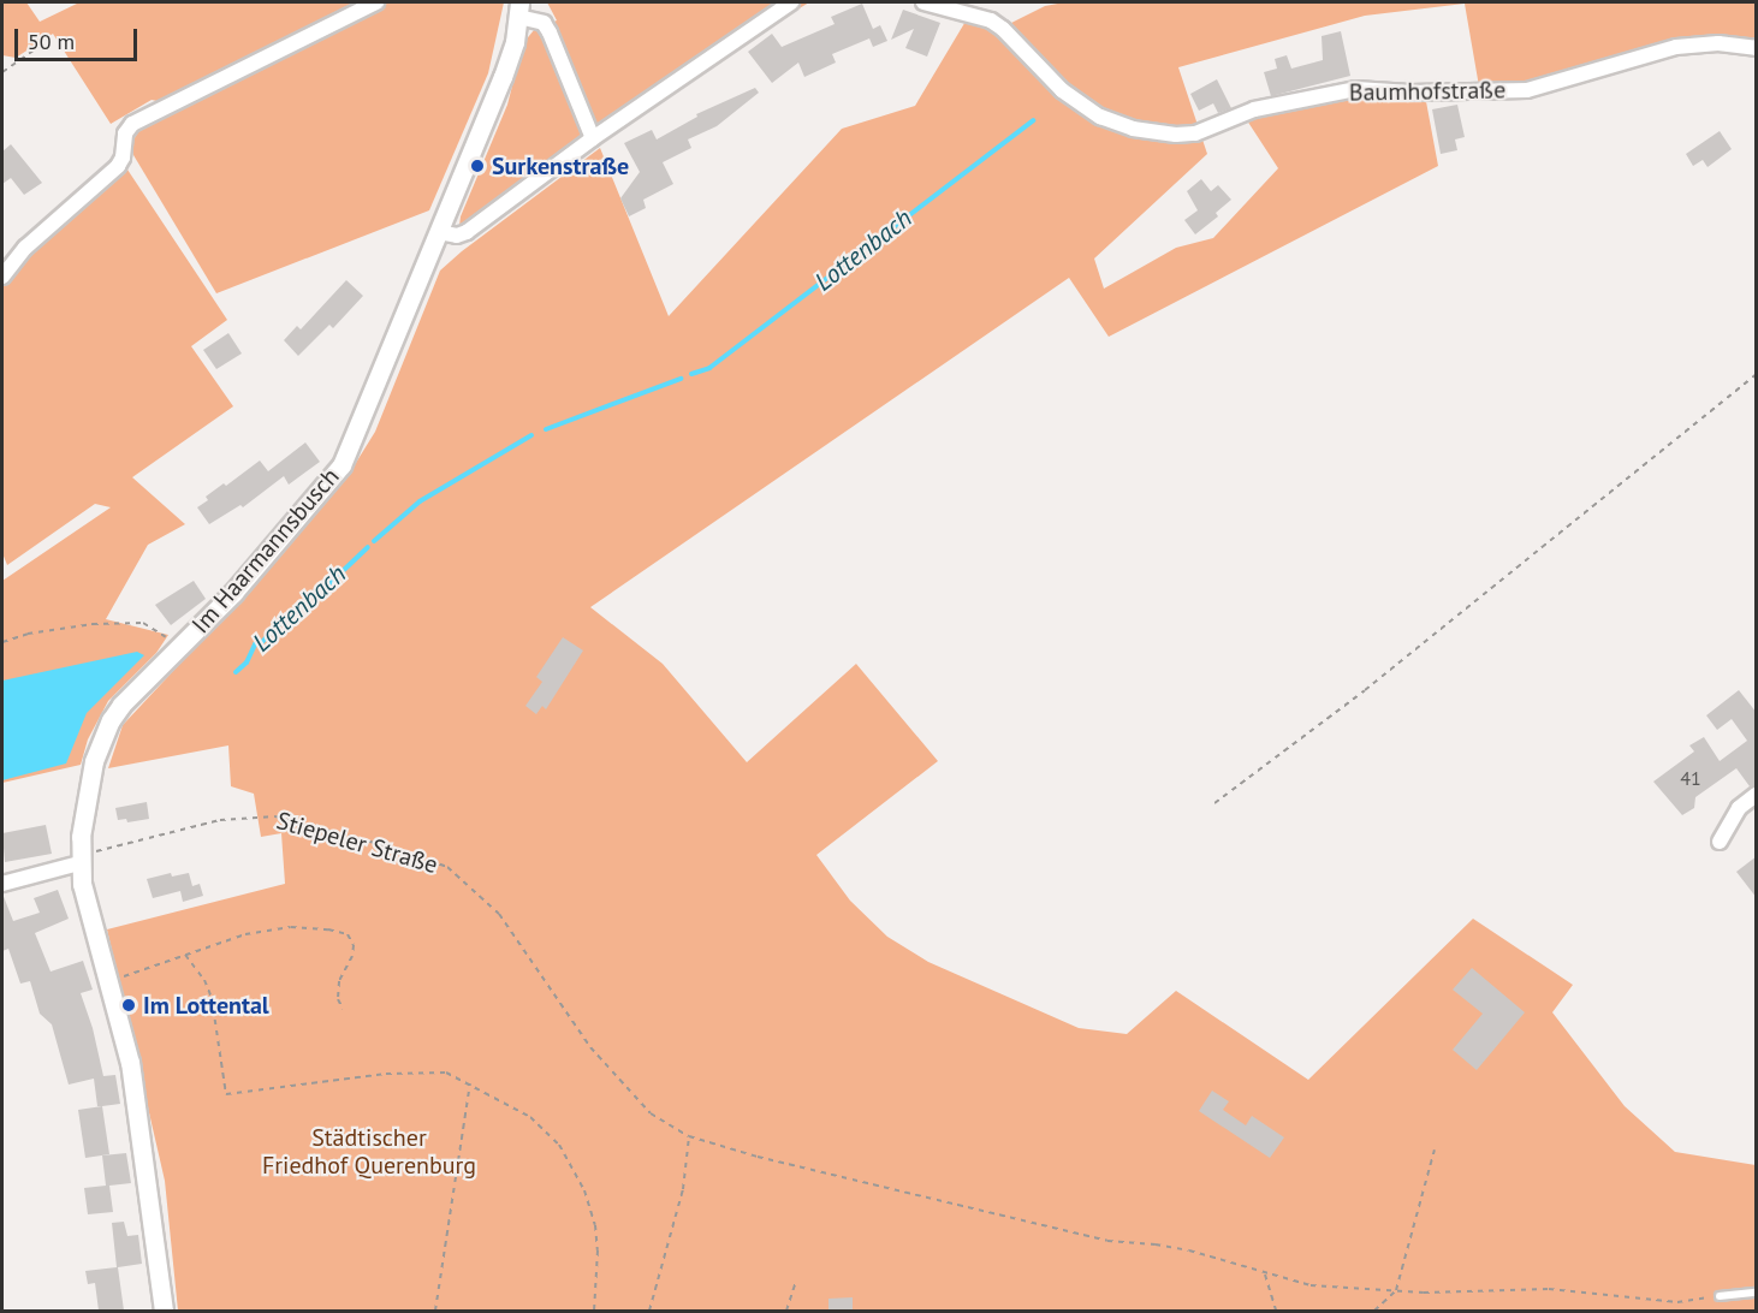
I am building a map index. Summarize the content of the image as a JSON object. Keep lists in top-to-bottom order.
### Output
{
  "streets": {
    "street": ["Baumhofstraße", "Im Haarmannsbusch"],
    "path": ["Stiepeler Straße"]
  },
  "crossings": [
    ["Im Haarmannsbusch", "Stiepeler Straße"]
  ],
  "water": ["Lottenbach"],
  "parks": ["Städtischer Friedhof Querenburg"],
  "places": ["Surkenstraße", "Im Lottental"],
  "house_numbers": ["41"],
  "scale_bar": "50 m"
}
